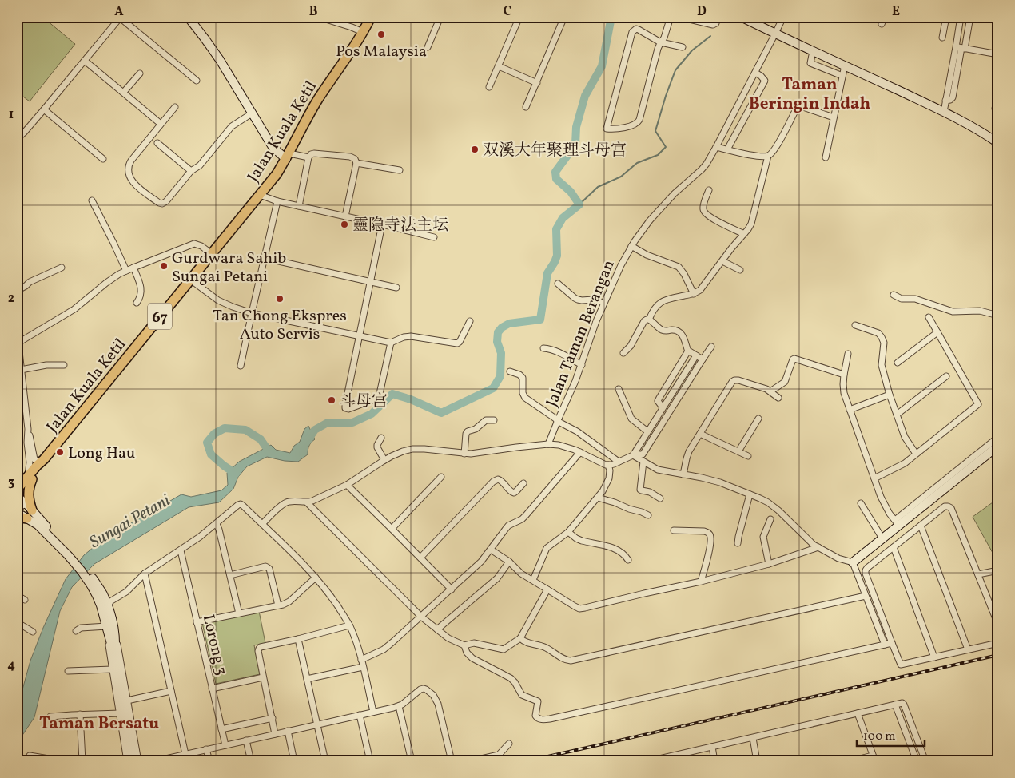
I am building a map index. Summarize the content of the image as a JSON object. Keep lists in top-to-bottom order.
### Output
{
  "streets": {
    "main road": ["Jalan Kuala Ketil", "67"],
    "street": ["Jalan Taman Berangan", "Lorong 3"]
  },
  "districts": ["Taman Beringin Indah", "Taman Bersatu"],
  "water": ["Sungai Petani"],
  "places": [
    "Pos Malaysia",
    "双溪大年聚理斗母宫",
    "靈隐寺法主坛",
    "Gurdwara Sahib Sungai Petani",
    "Tan Chong Ekspres Auto Servis",
    "斗母宫",
    "Long Hau"
  ],
  "scale_bar": "100 m",
  "grid": {
    "columns": [
      "A",
      "B",
      "C",
      "D",
      "E"
    ],
    "rows": [
      "1",
      "2",
      "3",
      "4"
    ]
  }
}
